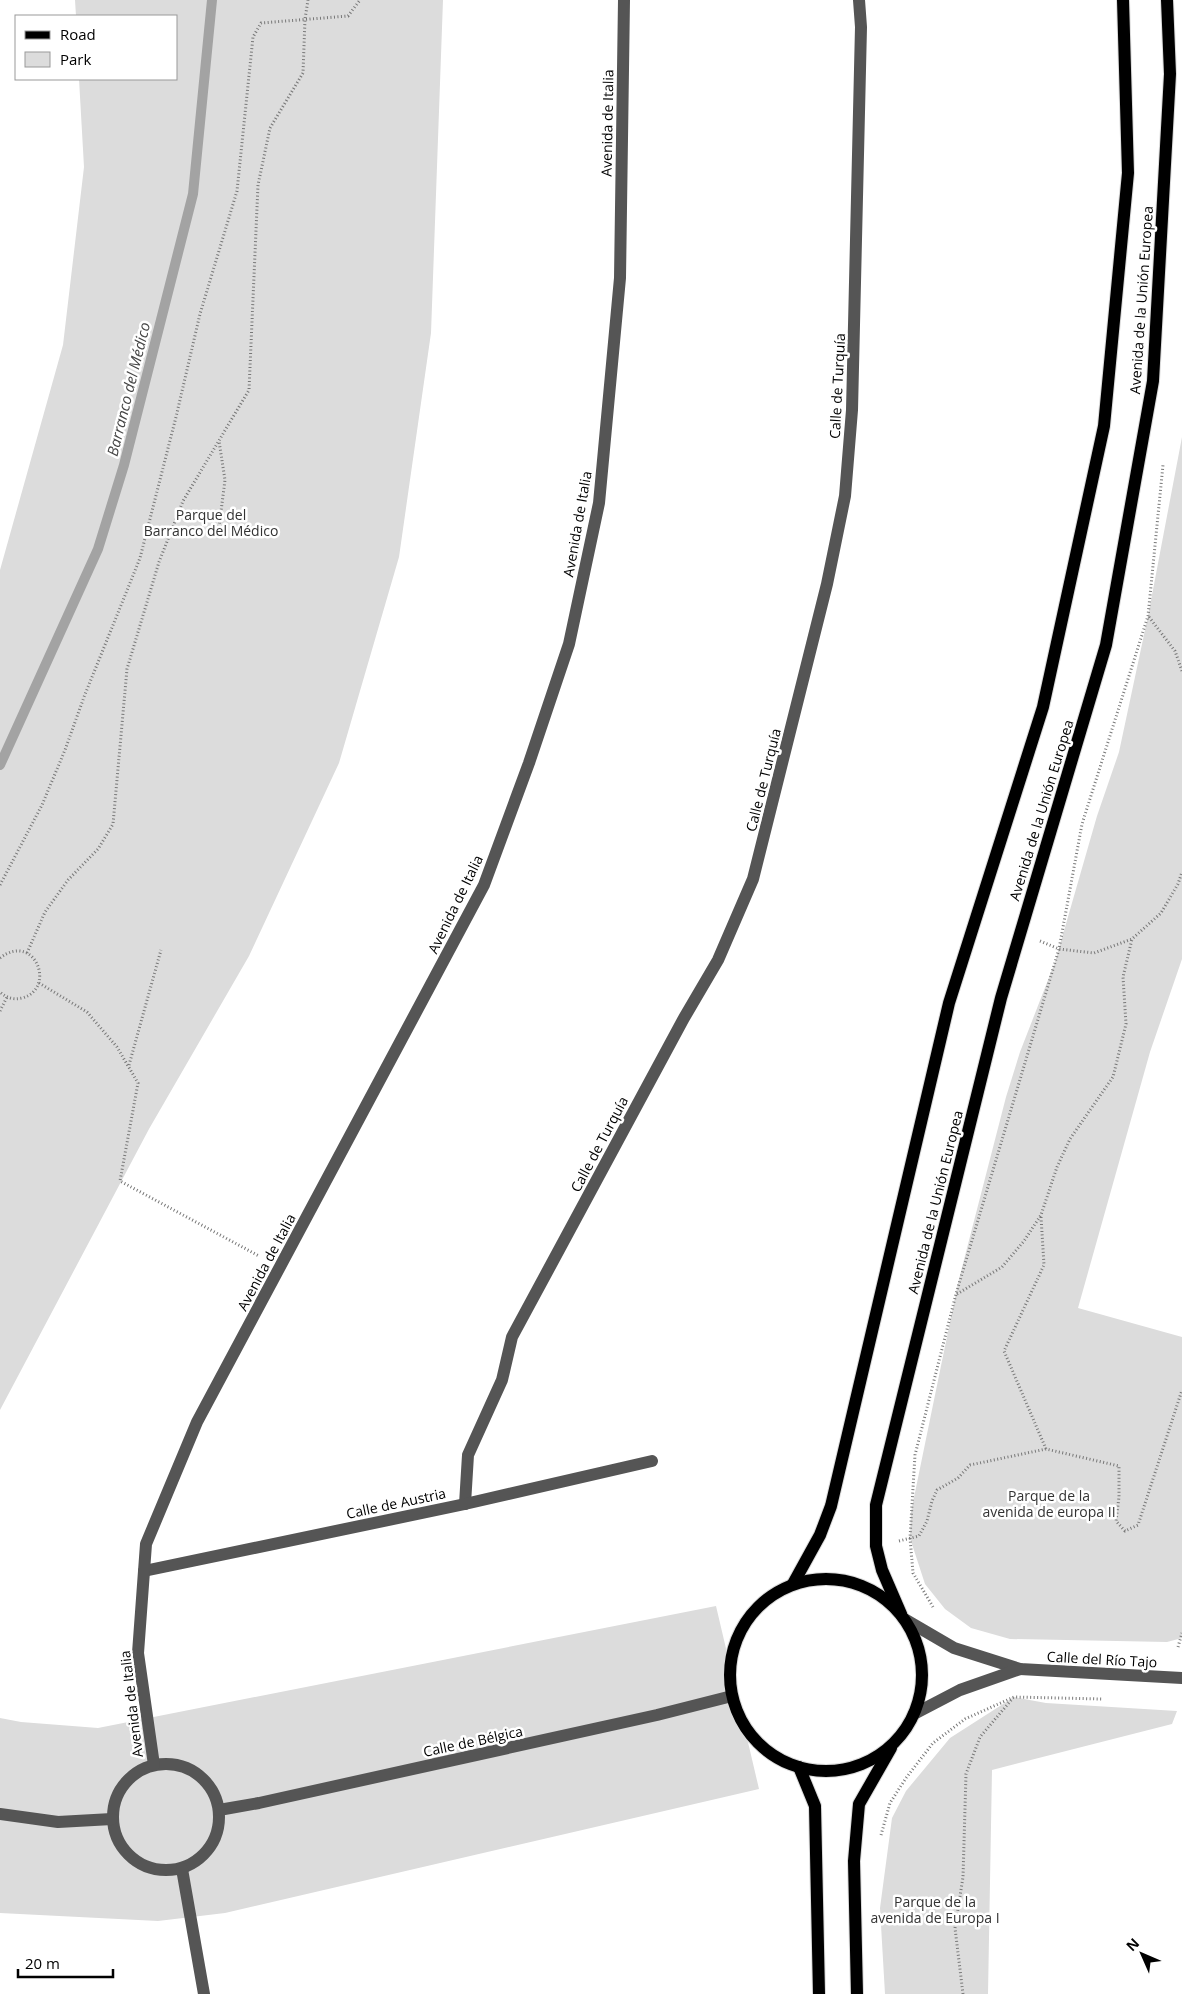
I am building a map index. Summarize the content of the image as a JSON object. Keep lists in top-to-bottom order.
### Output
{
  "streets": {
    "main road": ["Avenida de la Unión Europea"],
    "street": [
      "Avenida de Italia",
      "Calle de Turquía",
      "Calle de Austria",
      "Calle del Río Tajo",
      "Calle de Bélgica"
    ]
  },
  "crossings": [
    ["Avenida de Italia", "Calle de Austria"],
    ["Avenida de Italia", "Calle de Bélgica"],
    ["Avenida de la Unión Europea", "Calle del Río Tajo"],
    ["Calle de Turquía", "Calle de Austria"]
  ],
  "water": ["Barranco del Médico"],
  "parks": ["Parque del Barranco del Médico", "Parque de la avenida de europa II", "Parque de la avenida de Europa I"],
  "legend": ["Road", "Park"],
  "scale_bar": "20 m",
  "north": "top left"
}
